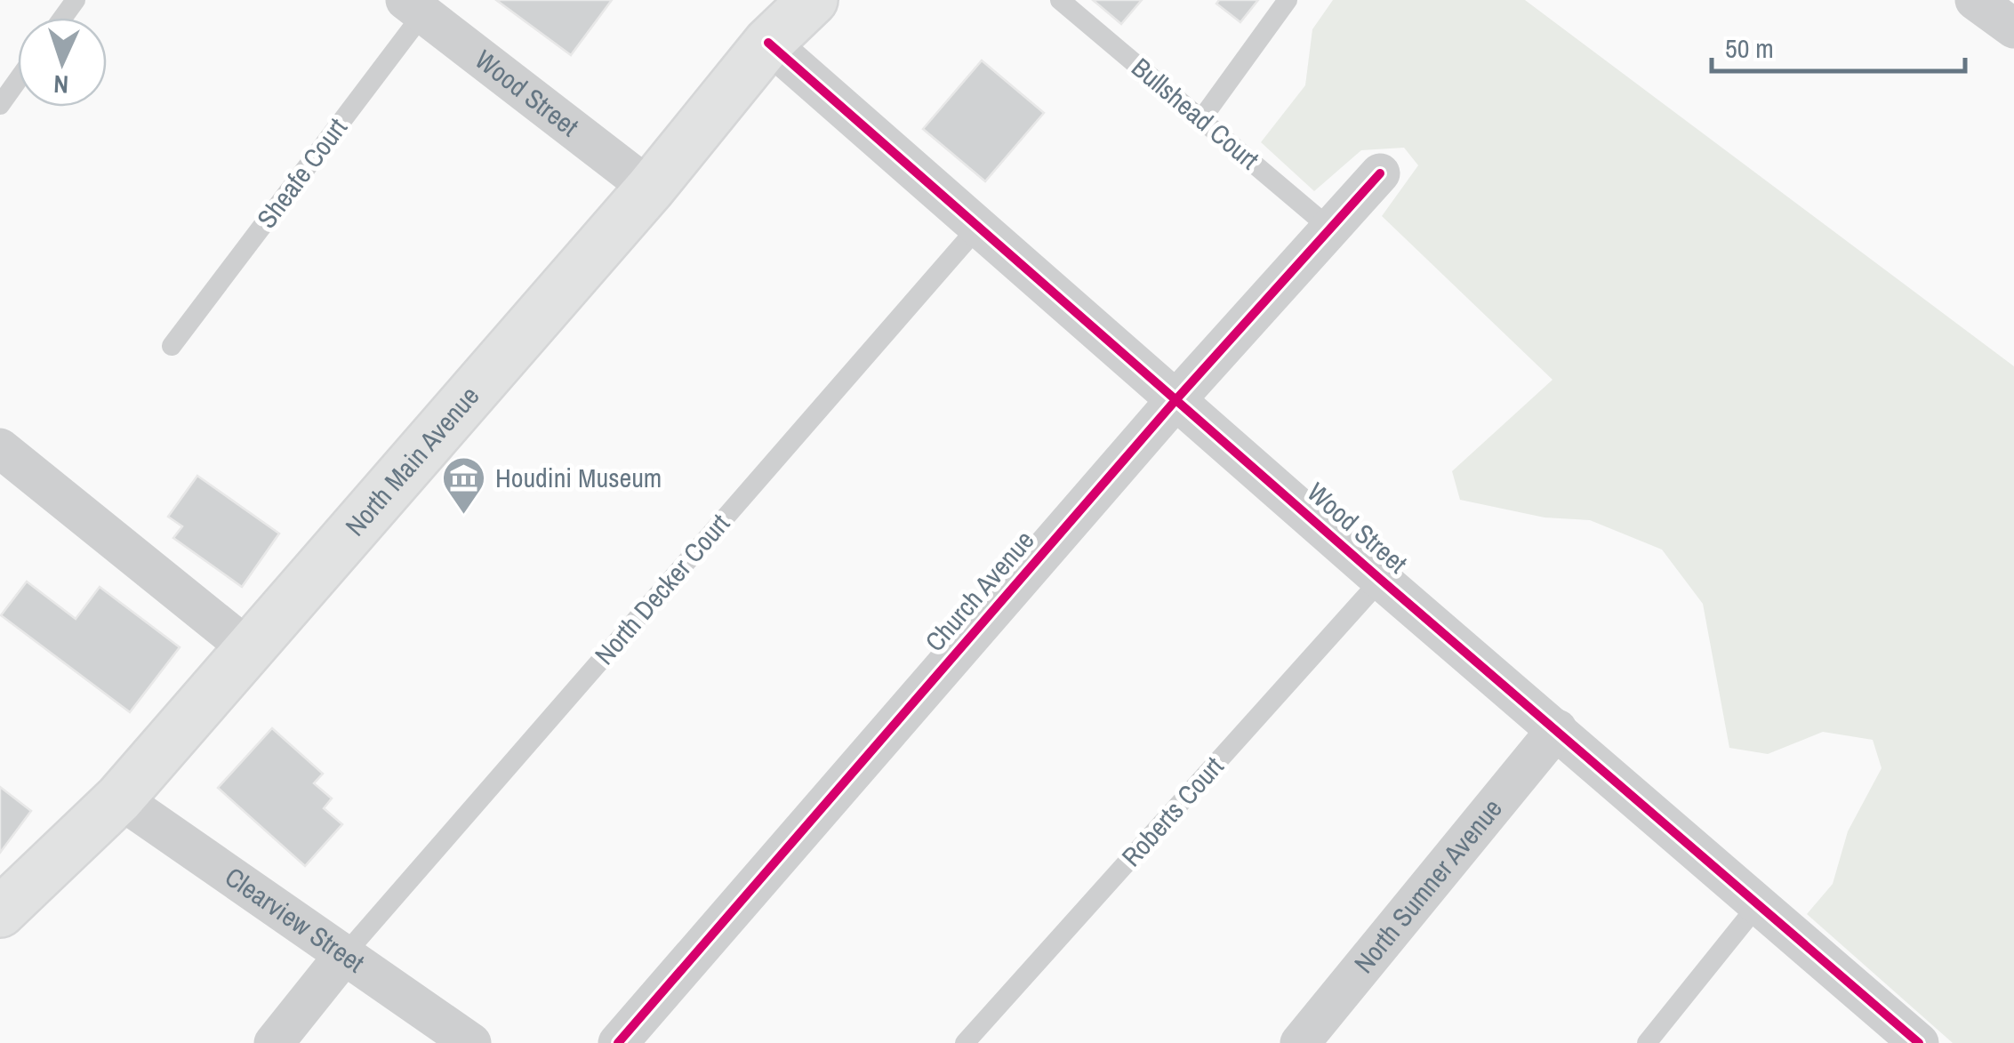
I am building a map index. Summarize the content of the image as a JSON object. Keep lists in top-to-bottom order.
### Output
{
  "streets": {
    "main road": ["North Main Avenue"],
    "street": [
      "Wood Street",
      "Church Avenue",
      "North Sumner Avenue",
      "Clearview Street"
    ],
    "lane": [
      "Bullshead Court",
      "Sheafe Court",
      "North Decker Court",
      "Roberts Court"
    ]
  },
  "crossings": [
    ["Wood Street", "Sheafe Court"],
    ["Wood Street", "North Main Avenue"],
    ["Wood Street", "North Decker Court"],
    ["Wood Street", "Church Avenue"],
    ["Wood Street", "Roberts Court"],
    ["Wood Street", "North Sumner Avenue"],
    ["Bullshead Court", "Church Avenue"],
    ["North Main Avenue", "Clearview Street"],
    ["North Decker Court", "Clearview Street"]
  ],
  "places": {
    "museum": ["Houdini Museum"]
  },
  "scale_bar": "50 m",
  "north": "bottom"
}
